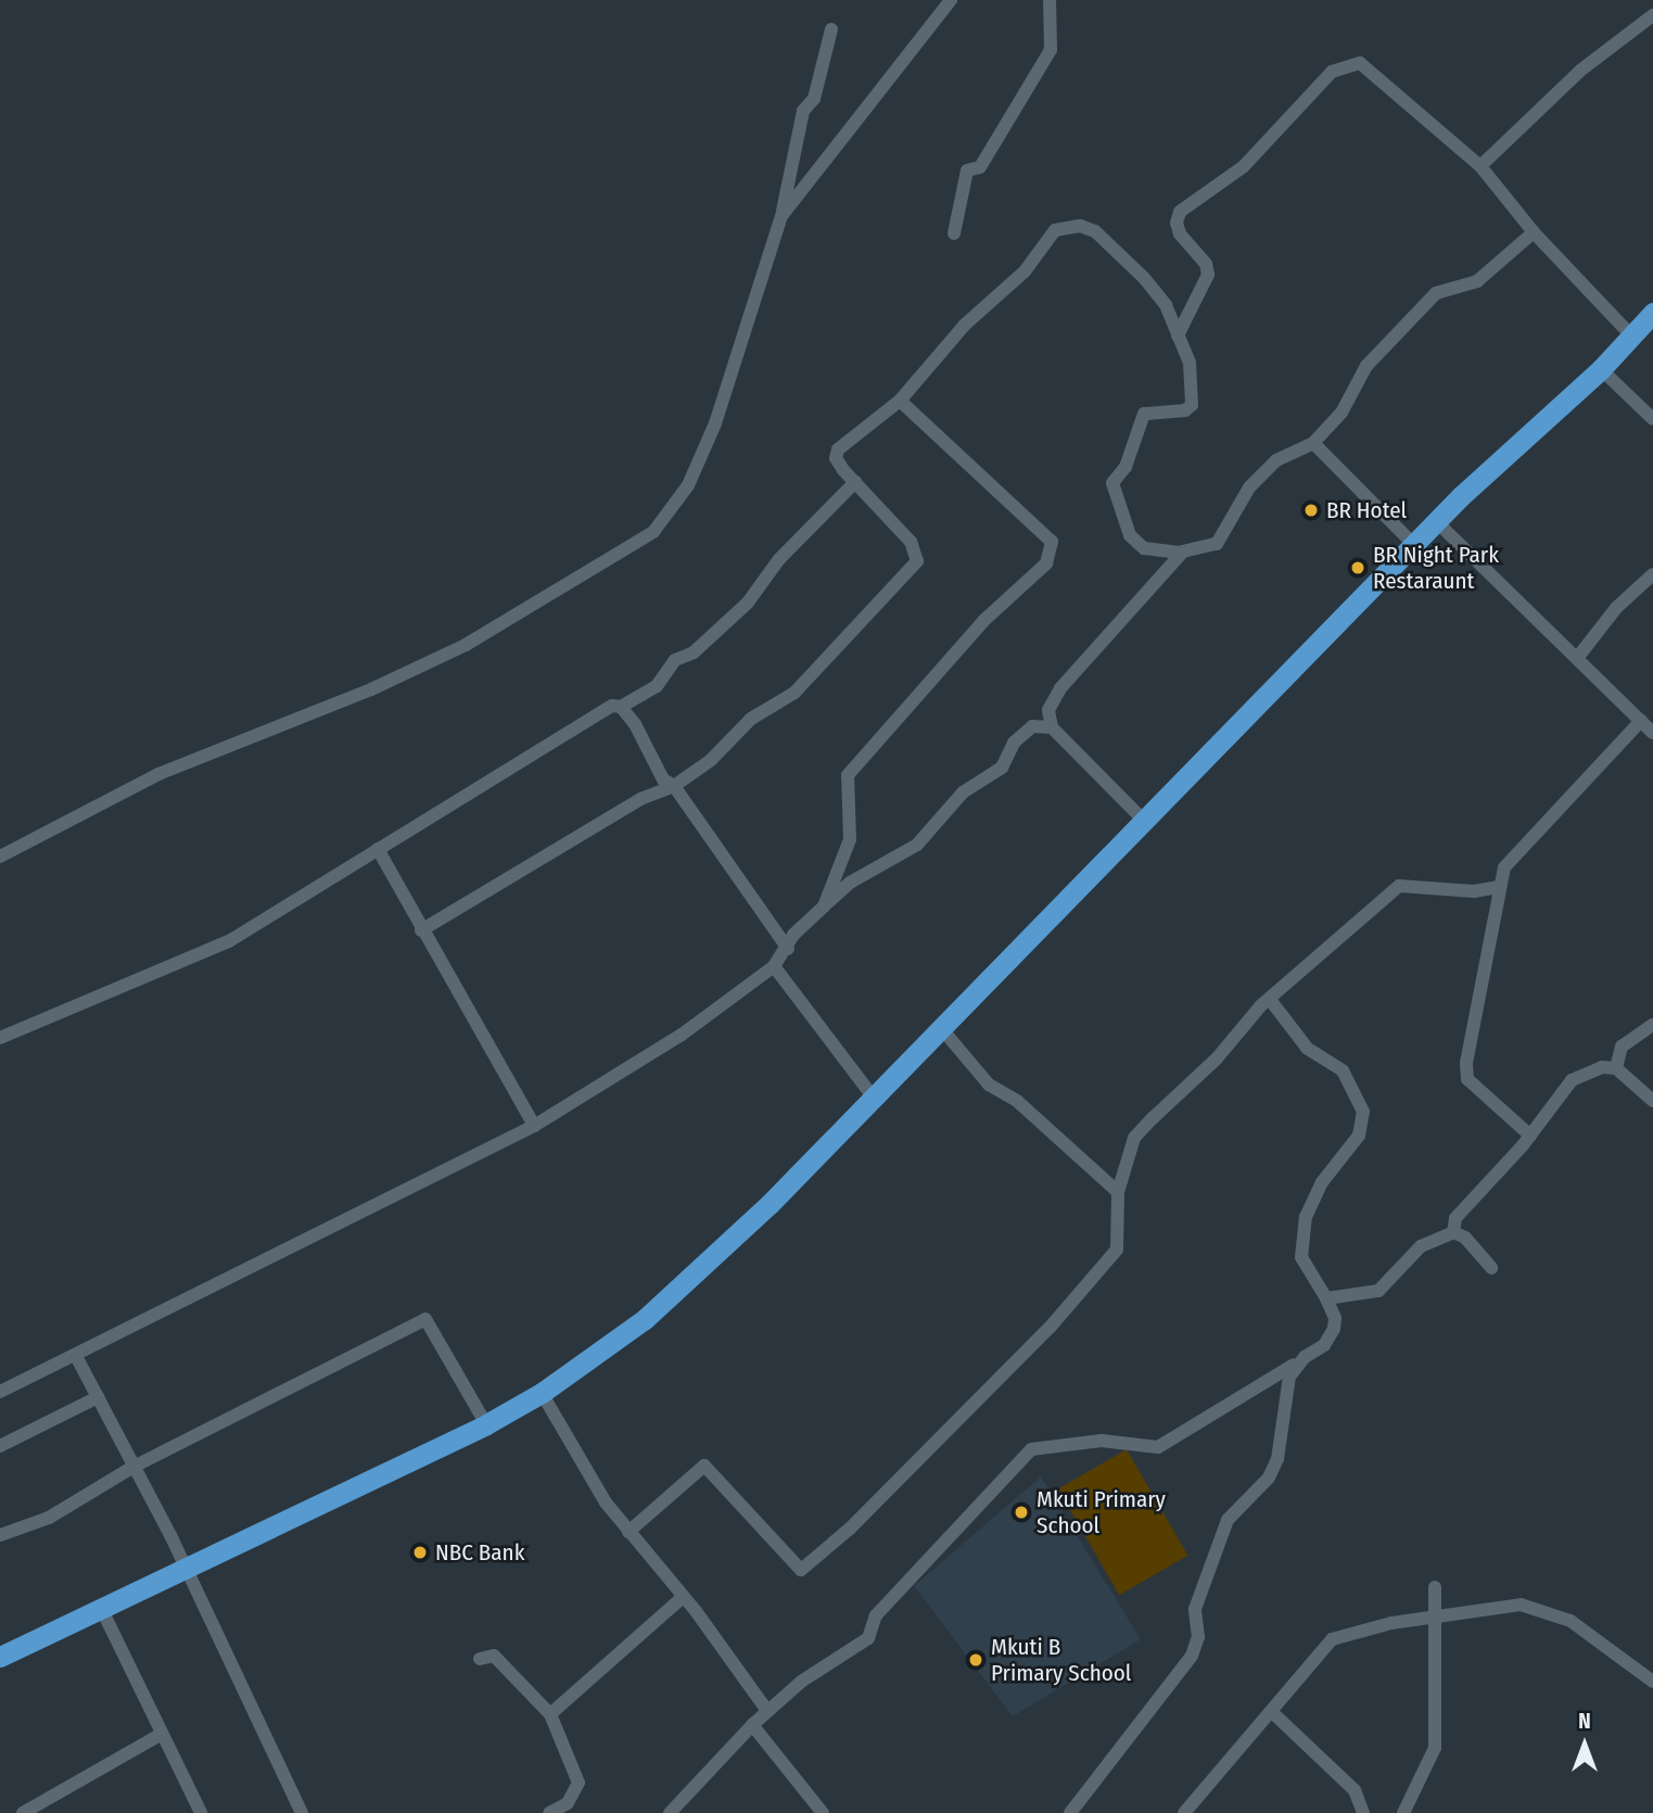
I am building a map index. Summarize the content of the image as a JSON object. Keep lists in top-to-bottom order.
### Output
{
  "places": [
    "BR Hotel",
    "BR Night Park Restaraunt",
    "Mkuti Primary School",
    "NBC Bank",
    "Mkuti B Primary School"
  ],
  "north": "top"
}
